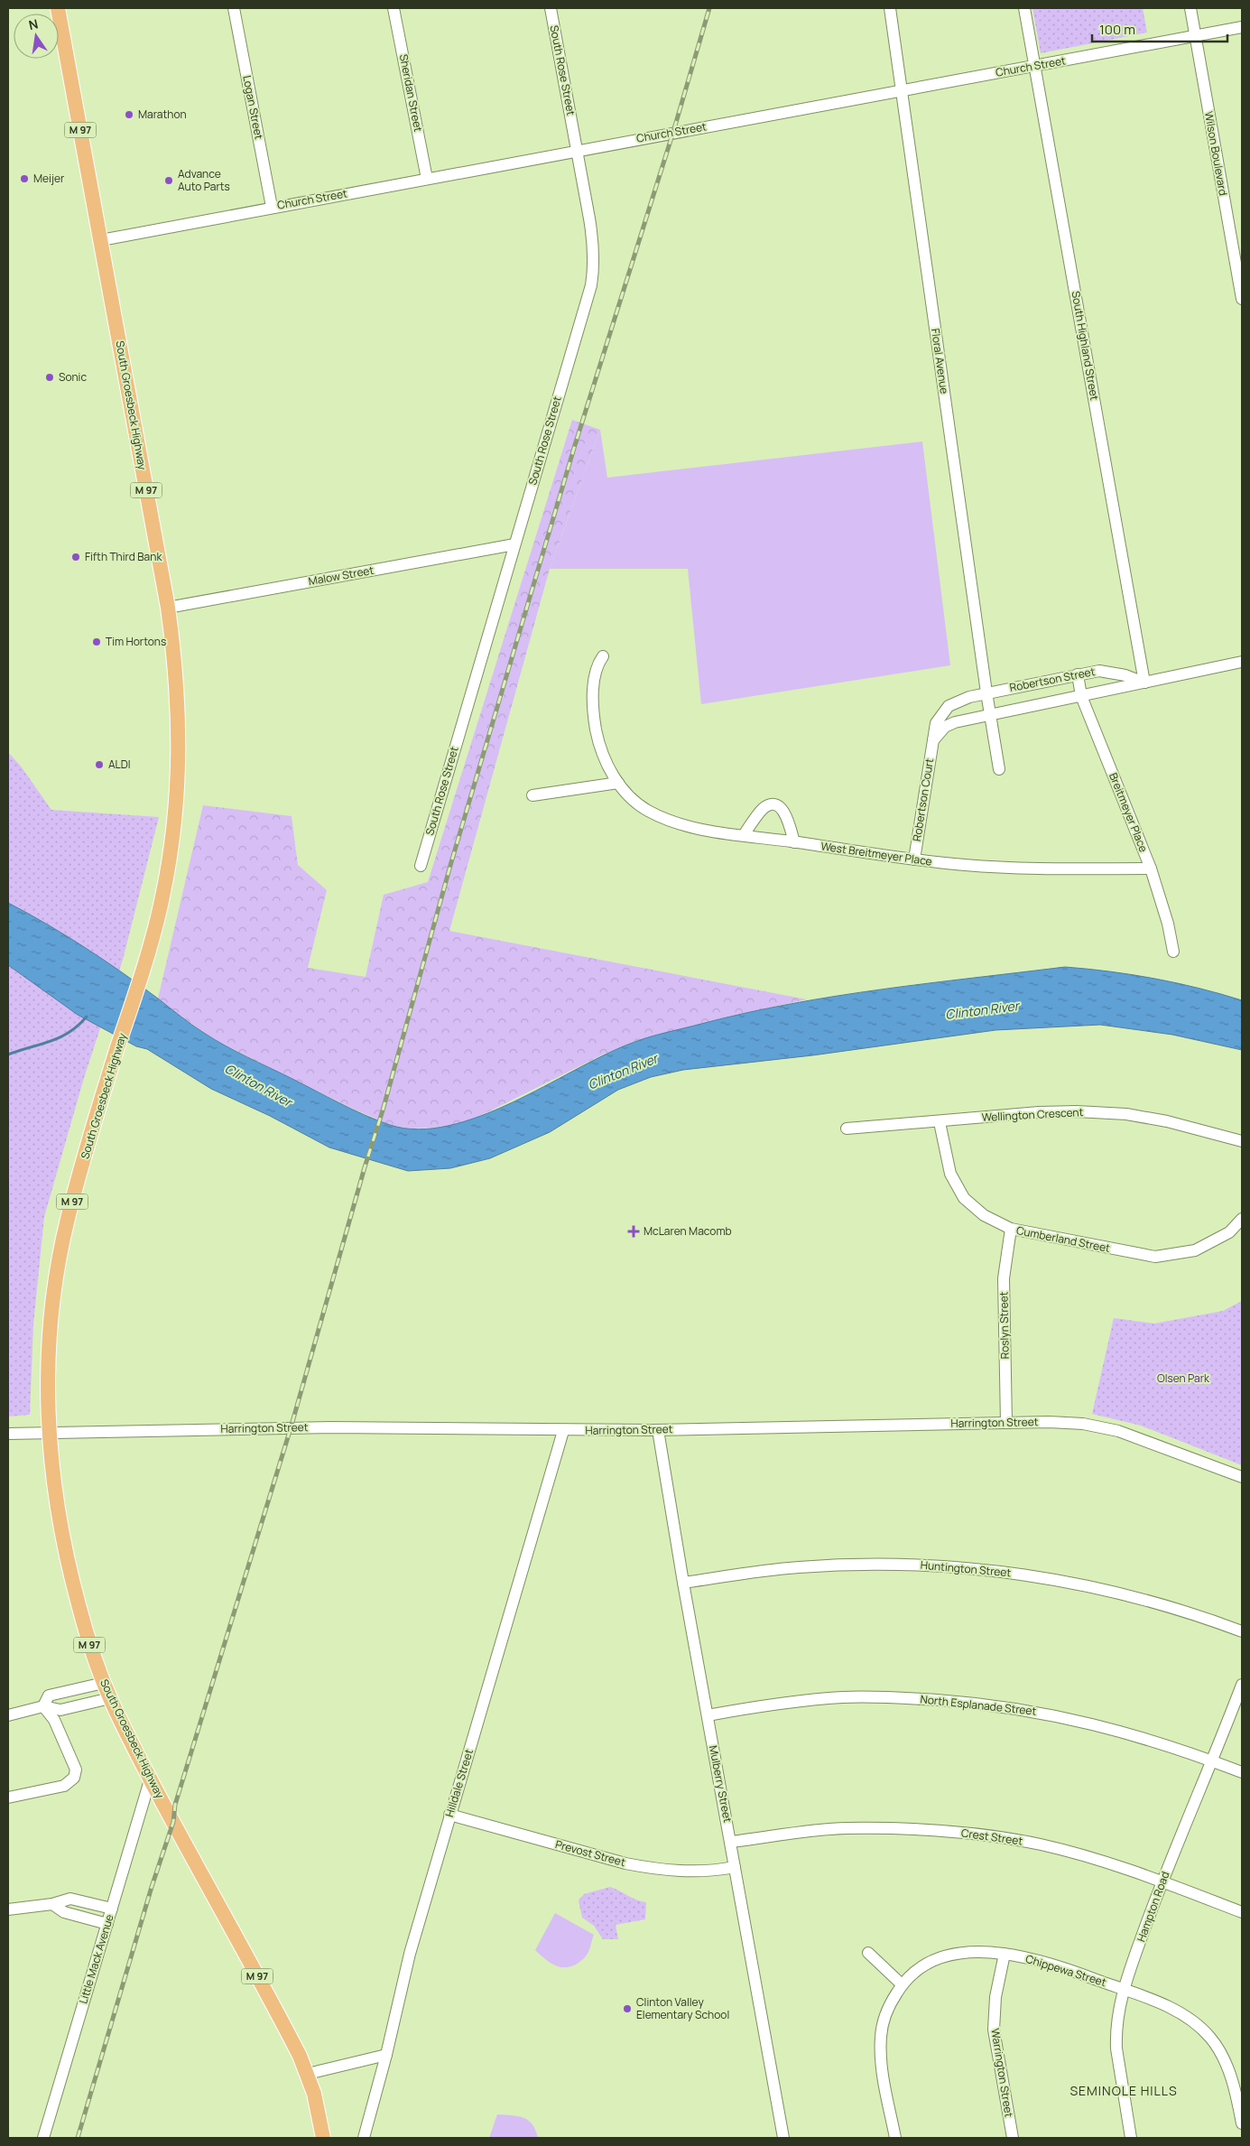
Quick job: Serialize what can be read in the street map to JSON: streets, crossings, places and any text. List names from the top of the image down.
{
  "streets": {
    "main road": ["M 97", "South Groesbeck Highway"],
    "street": [
      "Church Street",
      "South Rose Street",
      "Sheridan Street",
      "Logan Street",
      "Wilson Boulevard",
      "South Highland Street",
      "Floral Avenue",
      "Malow Street",
      "Robertson Street",
      "Robertson Court",
      "Breitmeyer Place",
      "West Breitmeyer Place",
      "Wellington Crescent",
      "Cumberland Street",
      "Roslyn Street",
      "Harrington Street",
      "Huntington Street",
      "North Esplanade Street",
      "Hilldale Street",
      "Mulberry Street",
      "Crest Street",
      "Prevost Street",
      "Hampton Road",
      "Little Mack Avenue",
      "Chippewa Street",
      "Warrington Street"
    ]
  },
  "crossings": [
    ["Church Street", "South Rose Street"],
    ["Church Street", "Sheridan Street"],
    ["Church Street", "Logan Street"],
    ["Church Street", "Wilson Boulevard"],
    ["Church Street", "South Highland Street"],
    ["Church Street", "Floral Avenue"],
    ["Church Street", "South Groesbeck Highway"],
    ["South Rose Street", "Malow Street"],
    ["South Highland Street", "Robertson Street"],
    ["Floral Avenue", "Robertson Street"],
    ["Floral Avenue", "Robertson Court"],
    ["South Groesbeck Highway", "Malow Street"],
    ["South Groesbeck Highway", "Harrington Street"],
    ["South Groesbeck Highway", "Little Mack Avenue"],
    ["Robertson Street", "Robertson Court"],
    ["Robertson Street", "Breitmeyer Place"],
    ["Robertson Court", "West Breitmeyer Place"],
    ["Breitmeyer Place", "West Breitmeyer Place"],
    ["Wellington Crescent", "Cumberland Street"],
    ["Cumberland Street", "Roslyn Street"],
    ["Roslyn Street", "Harrington Street"],
    ["Harrington Street", "Hilldale Street"],
    ["Harrington Street", "Mulberry Street"],
    ["Huntington Street", "Mulberry Street"],
    ["North Esplanade Street", "Mulberry Street"],
    ["North Esplanade Street", "Hampton Road"],
    ["Hilldale Street", "Prevost Street"],
    ["Mulberry Street", "Crest Street"],
    ["Mulberry Street", "Prevost Street"],
    ["Crest Street", "Hampton Road"],
    ["Hampton Road", "Chippewa Street"],
    ["Chippewa Street", "Warrington Street"]
  ],
  "districts": ["SEMINOLE HILLS"],
  "water": ["Clinton River"],
  "parks": ["Olsen Park"],
  "places": {
    "other": [
      "Marathon",
      "Meijer",
      "Advance Auto Parts",
      "Sonic",
      "Fifth Third Bank",
      "Tim Hortons",
      "ALDI",
      "Clinton Valley Elementary School"
    ],
    "health": ["McLaren Macomb"]
  },
  "scale_bar": "100 m",
  "north": "top"
}
